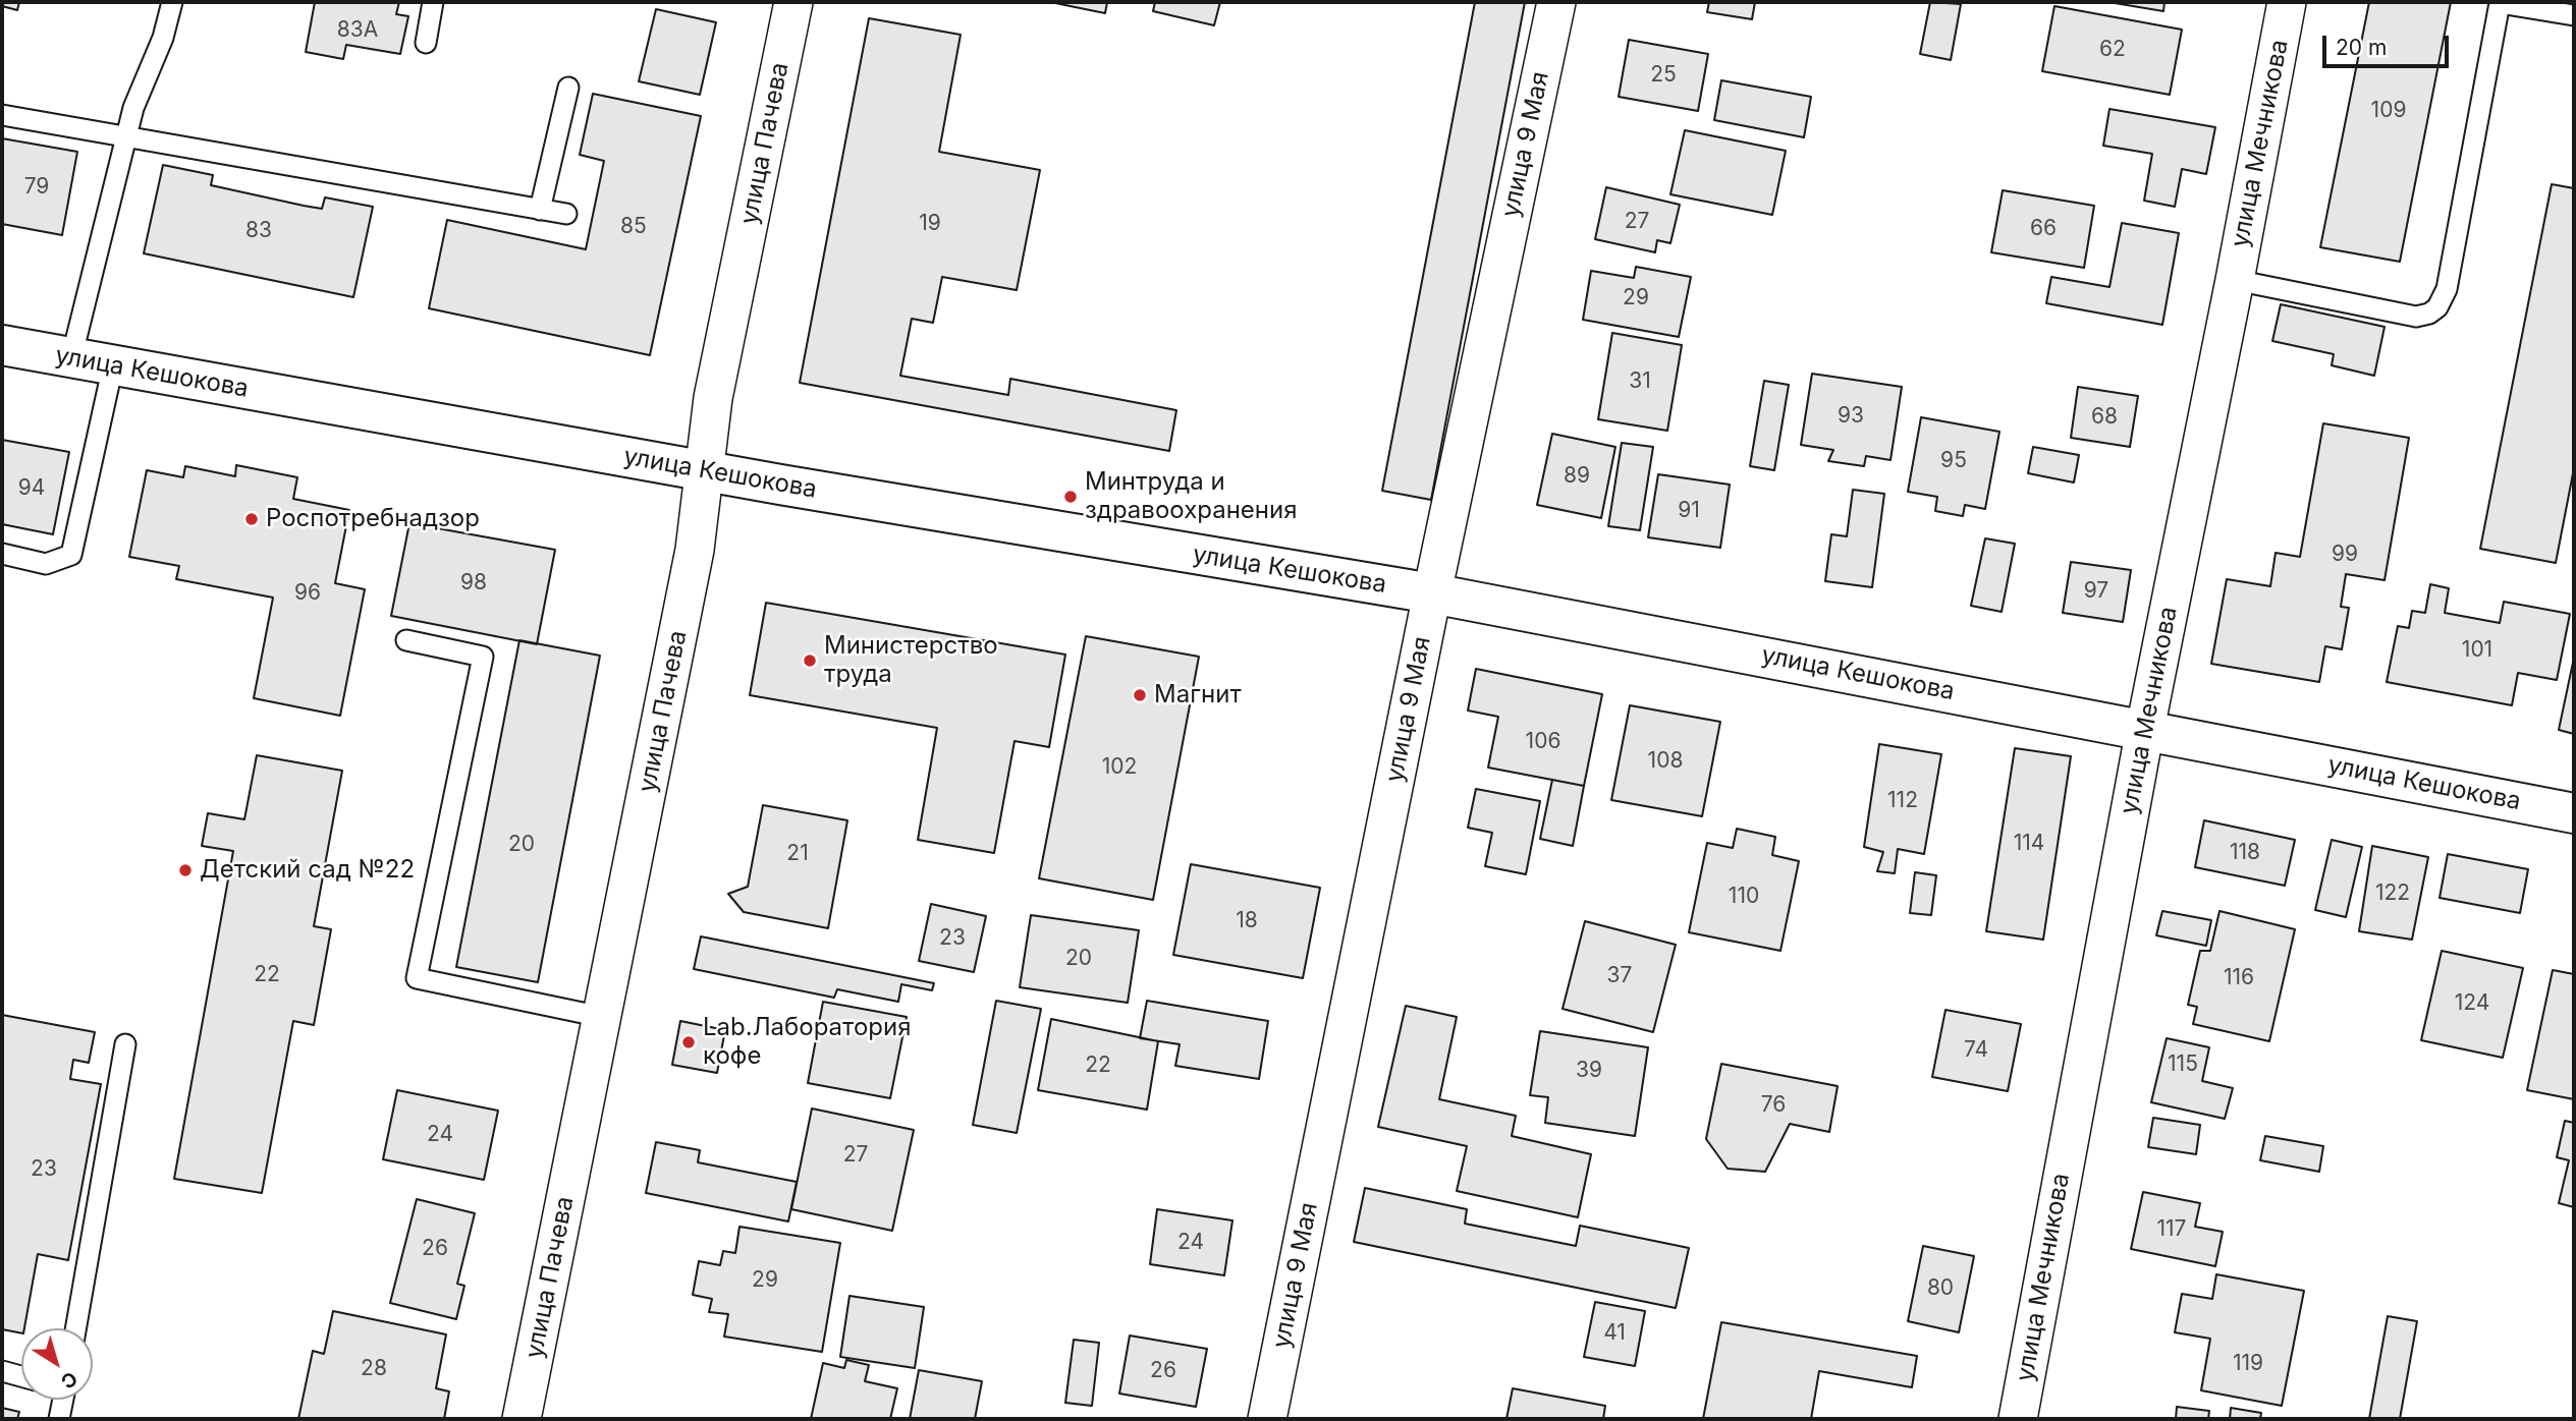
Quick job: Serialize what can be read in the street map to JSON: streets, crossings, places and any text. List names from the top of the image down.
{
  "streets": {
    "street": [
      "улица Пачева",
      "улица Мечникова",
      "улица 9 Мая",
      "улица Кешокова"
    ]
  },
  "crossings": [
    ["улица Пачева", "улица Кешокова"],
    ["улица Мечникова", "улица Кешокова"],
    ["улица 9 Мая", "улица Кешокова"]
  ],
  "places": [
    "Минтруда и здравоохранения",
    "Роспотребнадзор",
    "Министерство труда",
    "Магнит",
    "Детский сад №22",
    "Lab.Лаборатория кофе"
  ],
  "house_numbers": [
    "83А",
    "62",
    "25",
    "109",
    "79",
    "27",
    "19",
    "85",
    "66",
    "83",
    "29",
    "31",
    "93",
    "68",
    "95",
    "89",
    "94",
    "91",
    "99",
    "98",
    "97",
    "96",
    "101",
    "106",
    "108",
    "102",
    "112",
    "114",
    "20",
    "118",
    "21",
    "122",
    "110",
    "18",
    "23",
    "20",
    "22",
    "37",
    "116",
    "124",
    "74",
    "115",
    "22",
    "39",
    "76",
    "24",
    "27",
    "23",
    "117",
    "24",
    "26",
    "29",
    "80",
    "41",
    "119",
    "28",
    "26"
  ],
  "scale_bar": "20 m",
  "north": "bottom right"
}
